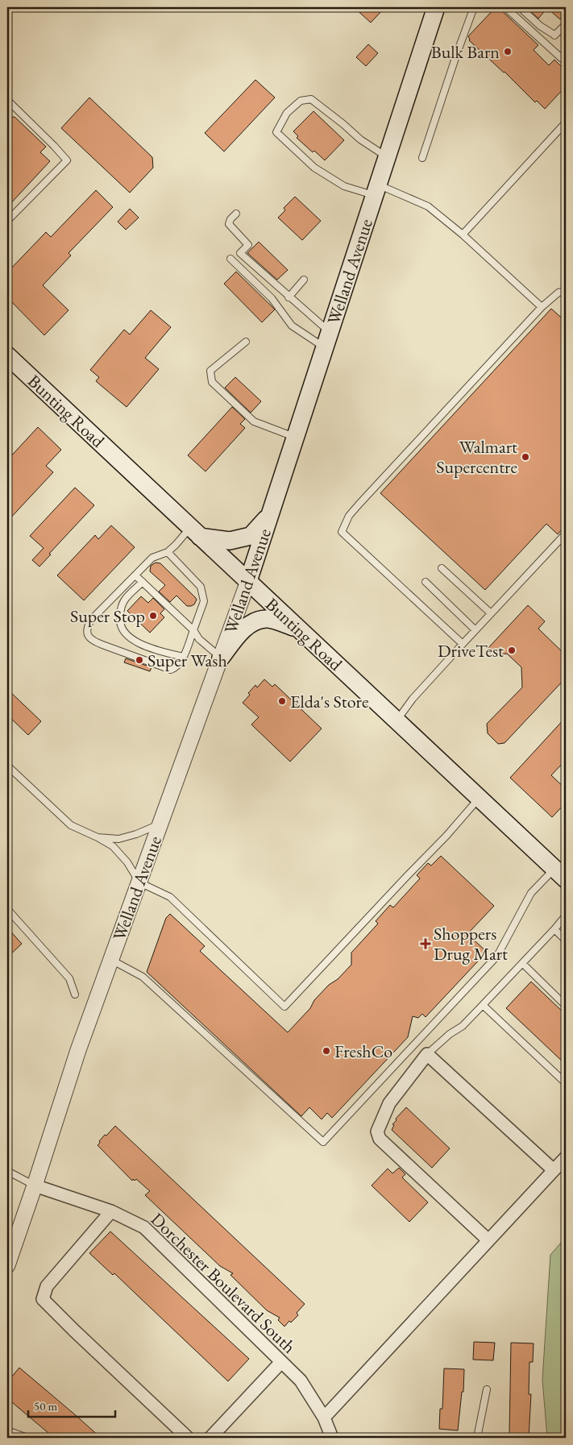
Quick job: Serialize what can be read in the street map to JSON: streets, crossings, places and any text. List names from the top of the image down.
{
  "streets": {
    "main road": ["Welland Avenue", "Bunting Road"],
    "street": ["Dorchester Boulevard South"]
  },
  "crossings": [
    ["Welland Avenue", "Bunting Road"],
    ["Welland Avenue", "Dorchester Boulevard South"]
  ],
  "places": {
    "other": [
      "Bulk Barn",
      "Walmart Supercentre",
      "Super Stop",
      "DriveTest",
      "Super Wash",
      "Elda's Store",
      "FreshCo"
    ],
    "health": ["Shoppers Drug Mart"]
  },
  "scale_bar": "50 m"
}
